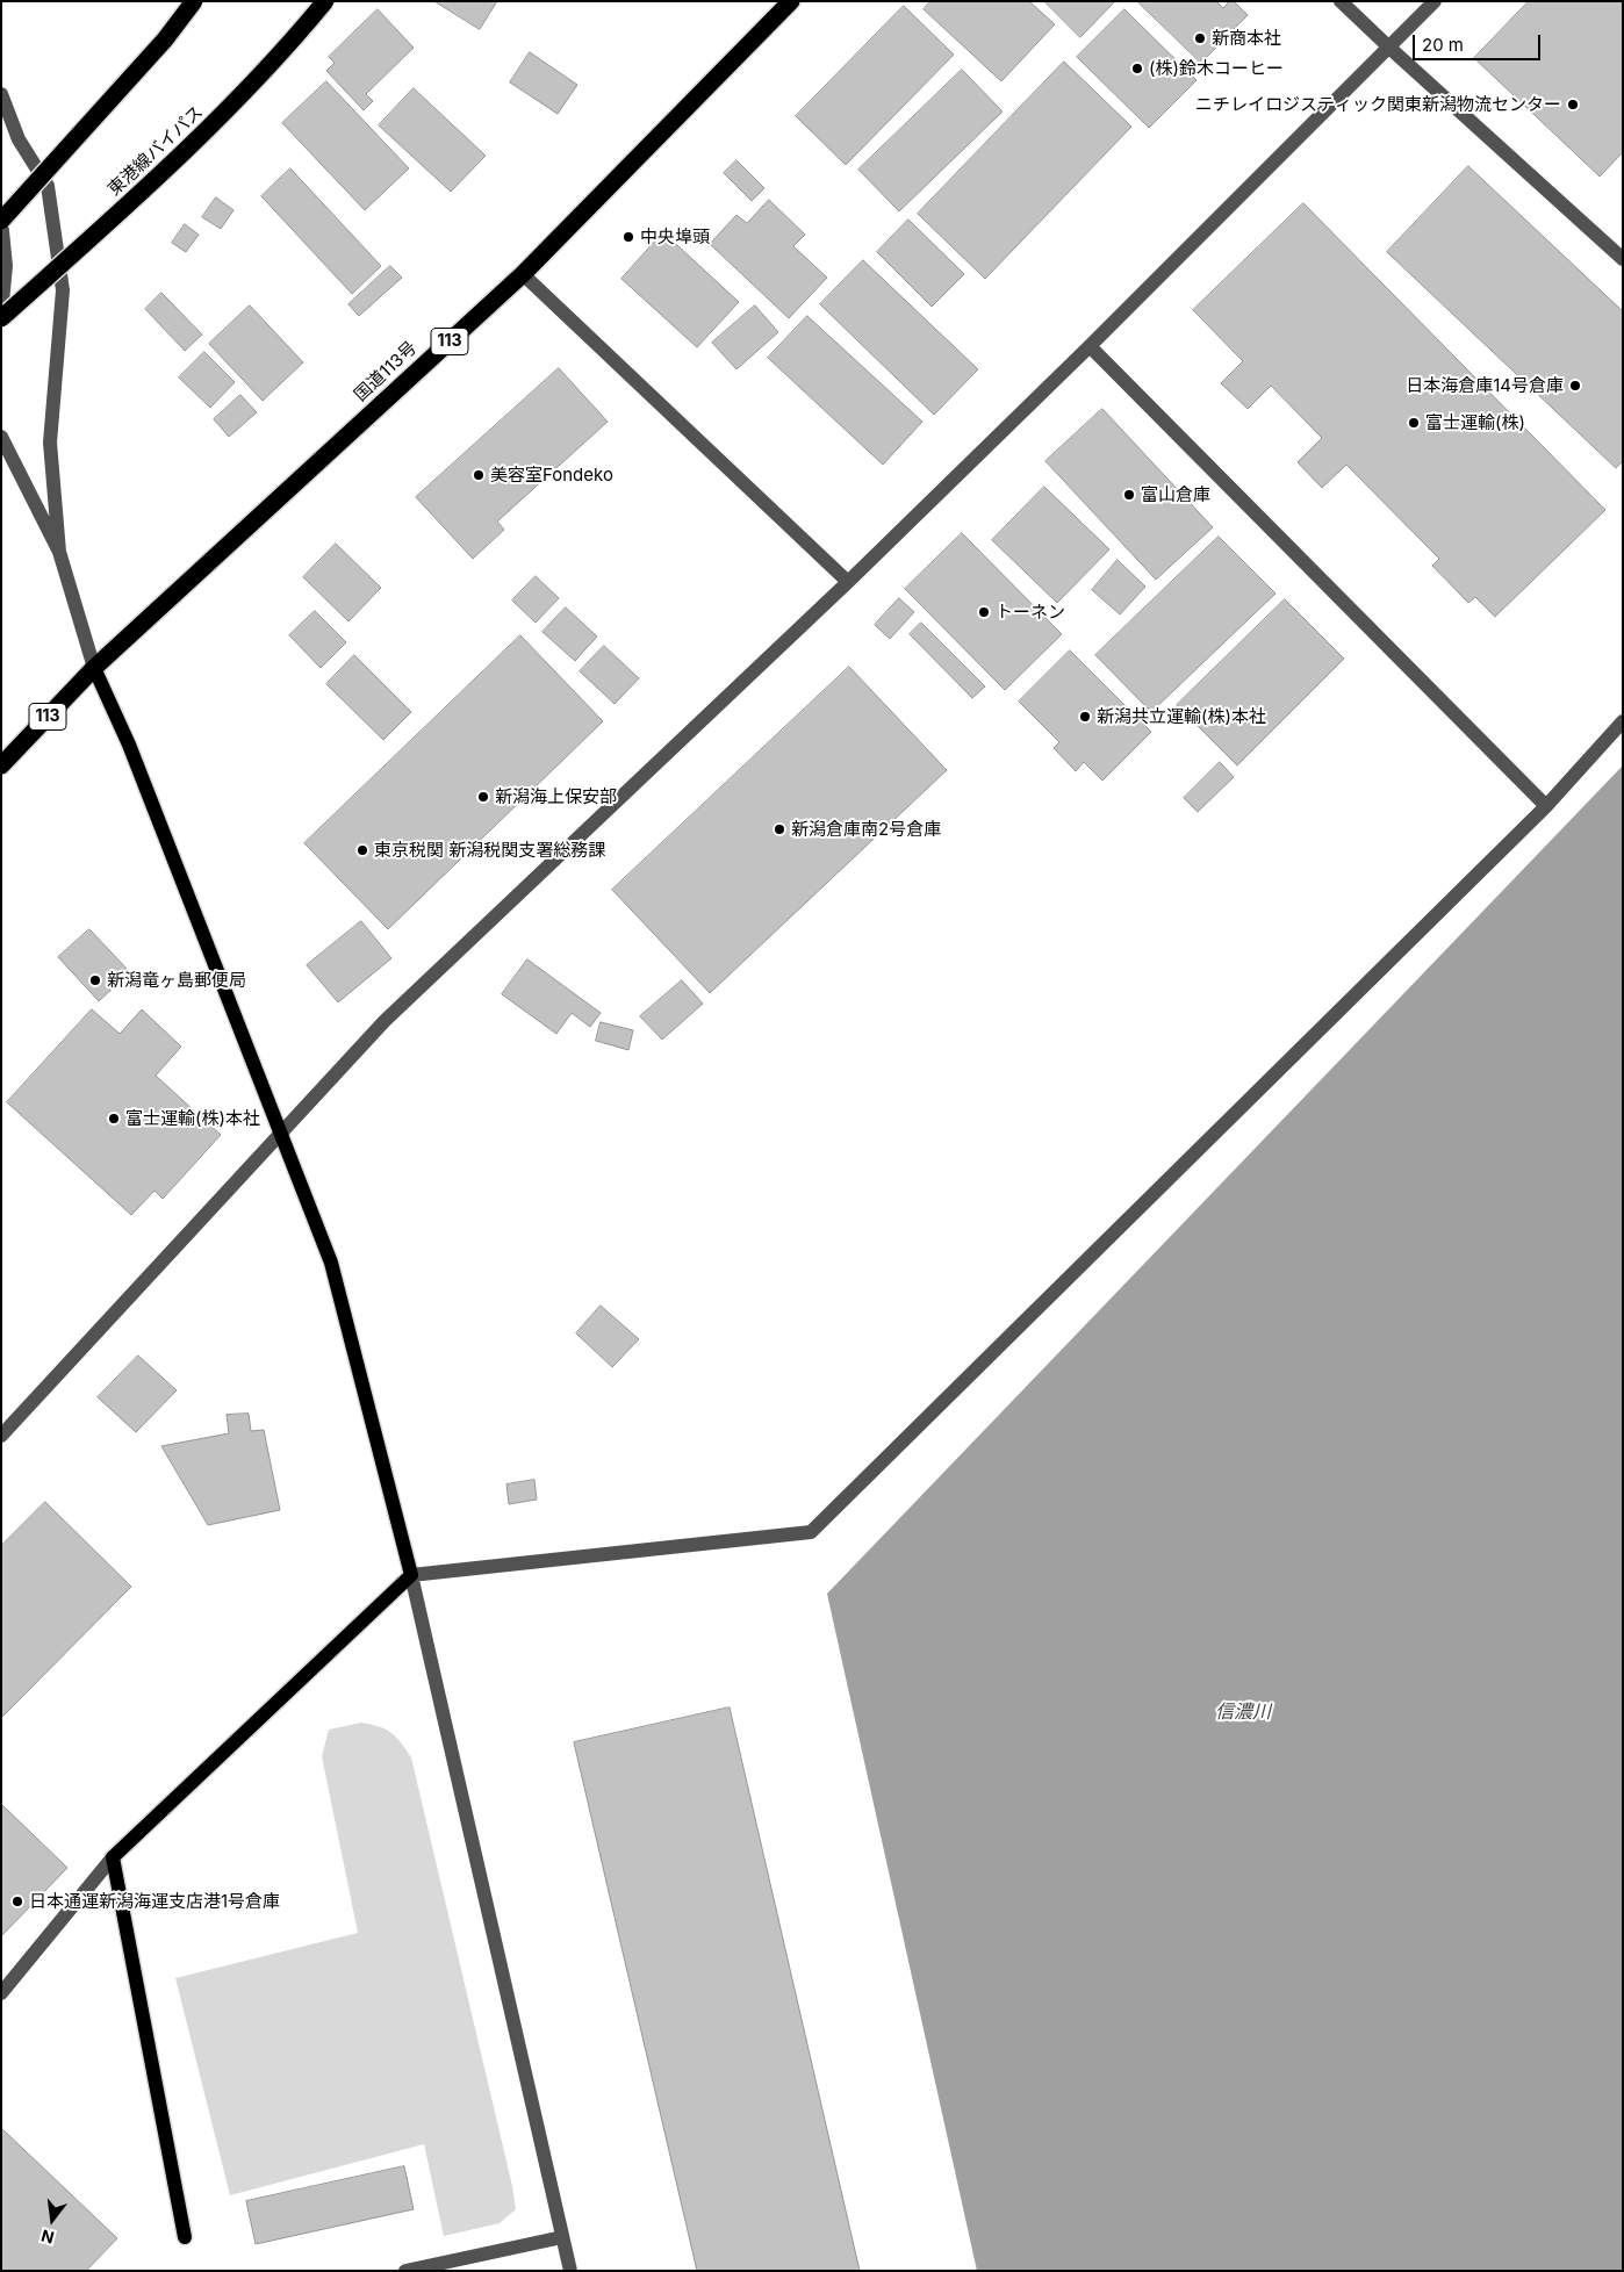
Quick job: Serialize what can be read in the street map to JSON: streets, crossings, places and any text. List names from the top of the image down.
{
  "streets": {
    "highway": ["東港線バイパス", "113", "国道113号"]
  },
  "water": ["信濃川"],
  "places": [
    "新商本社",
    "(株)鈴木コーヒー",
    "ニチレイロジスティック関東新潟物流センター",
    "中央埠頭",
    "日本海倉庫14号倉庫",
    "富士運輸(株)",
    "美容室Fondeko",
    "富山倉庫",
    "トーネン",
    "新潟共立運輸(株)本社",
    "新潟海上保安部",
    "新潟倉庫南2号倉庫",
    "東京税関 新潟税関支署総務課",
    "新潟竜ヶ島郵便局",
    "富士運輸(株)本社",
    "日本通運新潟海運支店港1号倉庫"
  ],
  "scale_bar": "20 m",
  "north": "bottom"
}
